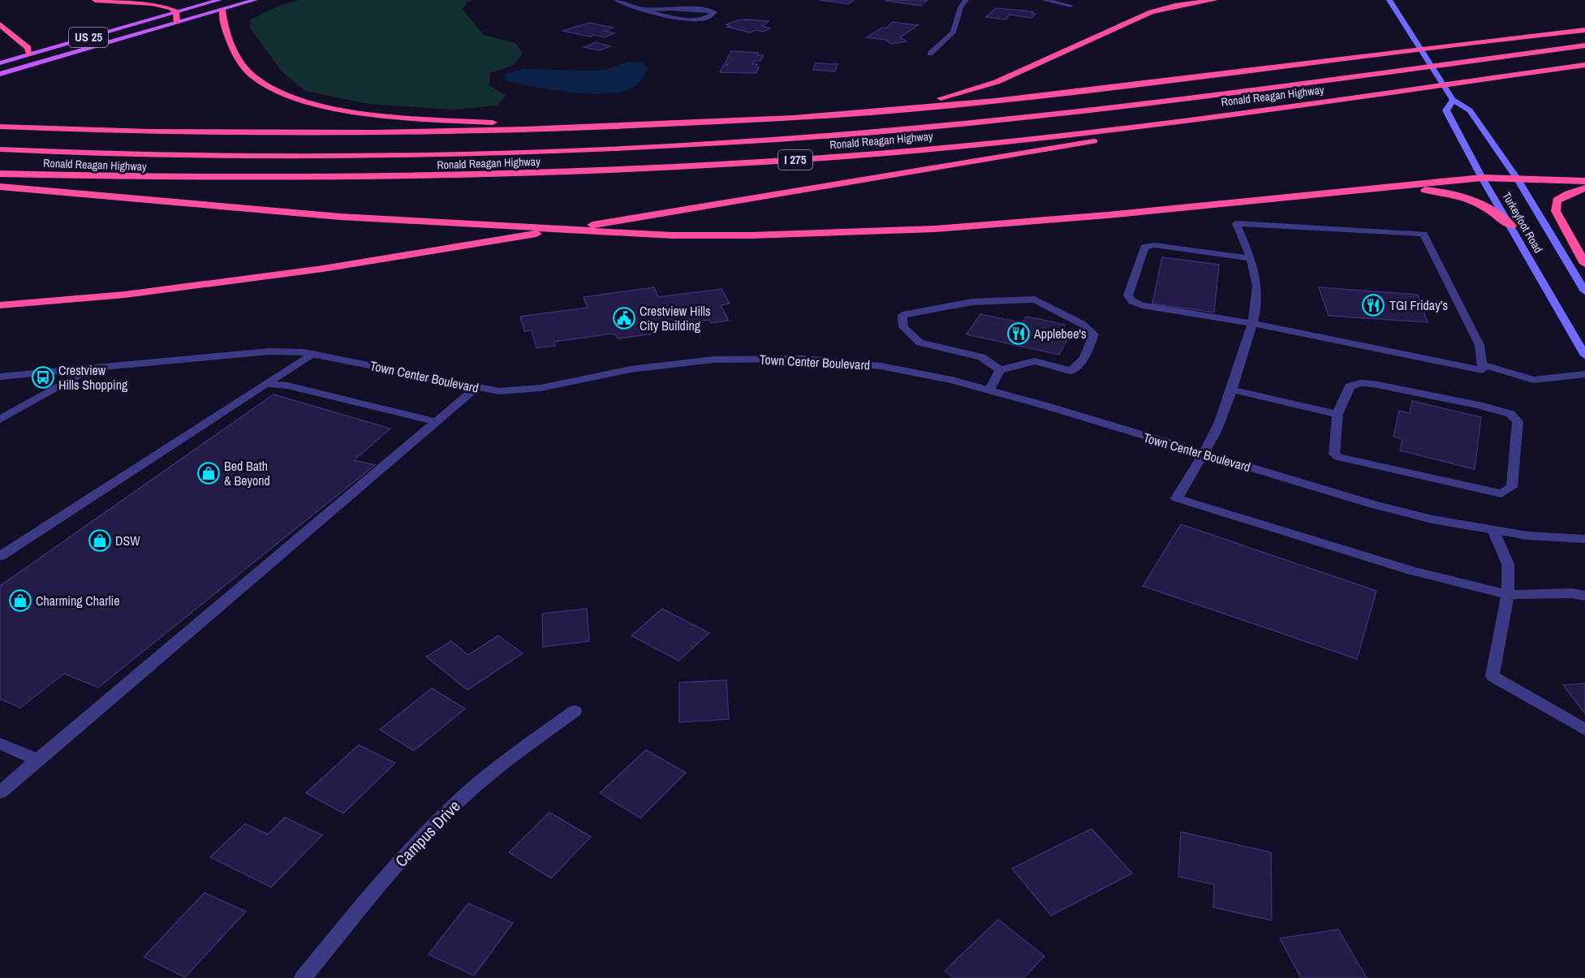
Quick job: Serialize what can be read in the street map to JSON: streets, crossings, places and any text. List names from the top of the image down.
{
  "streets": {
    "highway": ["Ronald Reagan Highway", "I 275"],
    "main road": ["US 25", "Turkeyfoot Road"],
    "street": ["Town Center Boulevard", "Campus Drive"]
  },
  "places": {
    "restaurant": ["TGI Friday’s", "Applebee's"],
    "public building": ["Crestview Hills City Building"],
    "bus stop": ["Crestview Hills Shopping"],
    "shop": ["Bed Bath & Beyond", "DSW", "Charming Charlie"]
  }
}
